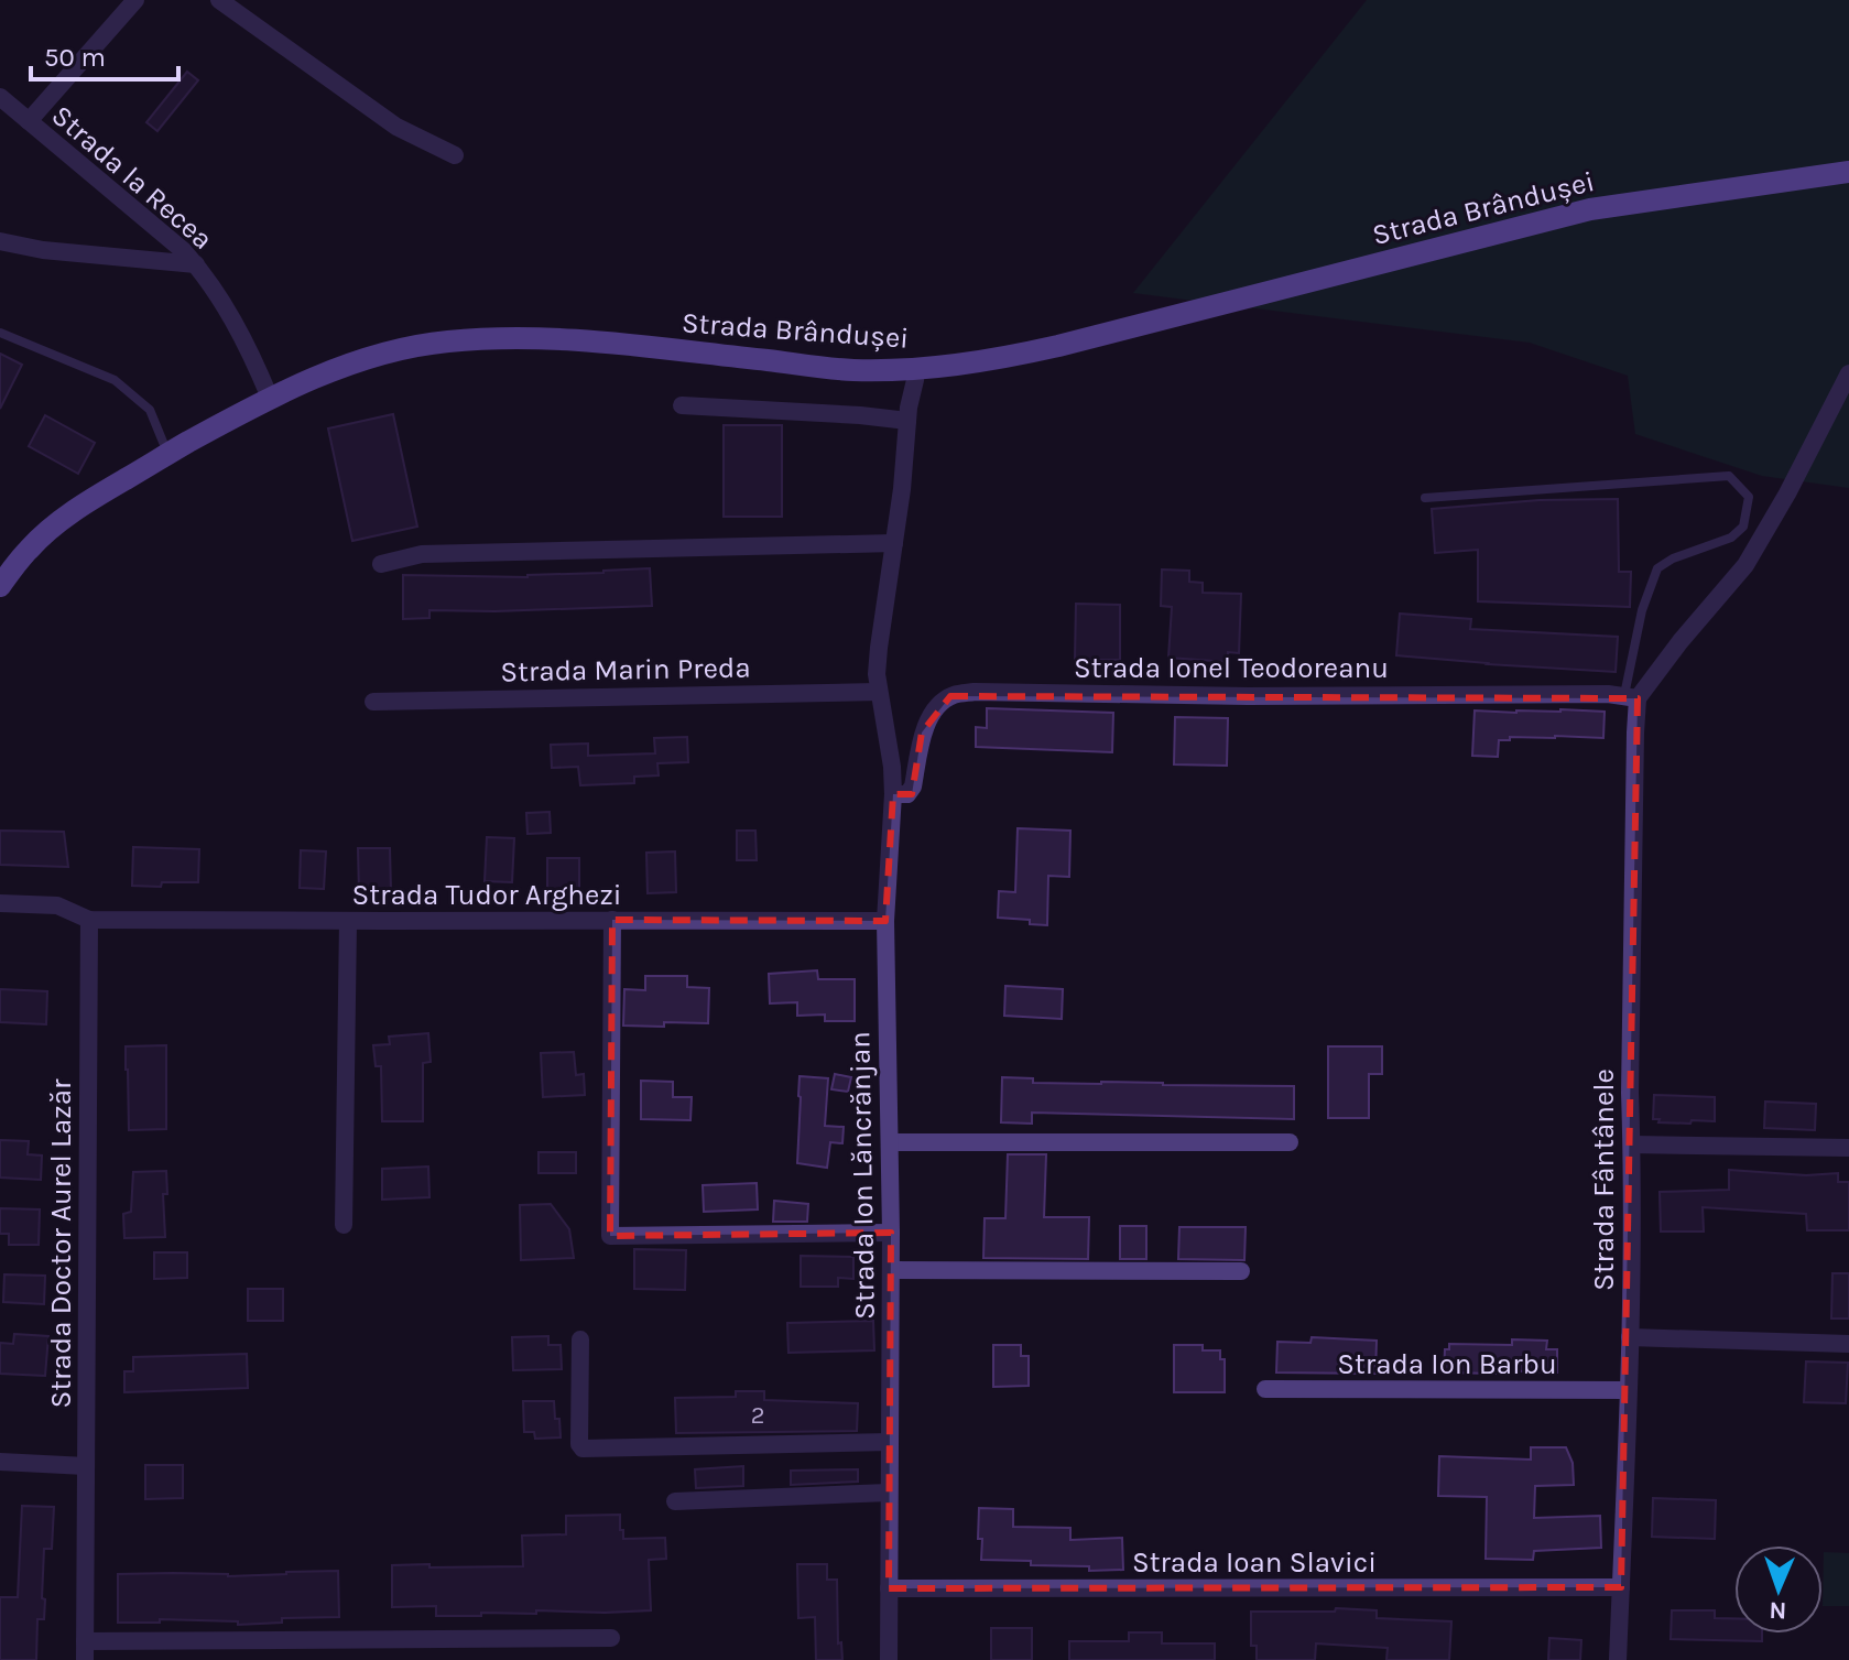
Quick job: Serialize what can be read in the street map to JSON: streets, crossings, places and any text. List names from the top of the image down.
{
  "streets": {
    "main road": ["Strada Brândușei"],
    "street": [
      "Strada la Recea",
      "Strada Ionel Teodoreanu",
      "Strada Marin Preda",
      "Strada Tudor Arghezi",
      "Strada Ion Lăncrănjan",
      "Strada Fântânele",
      "Strada Doctor Aurel Lazăr",
      "Strada Ion Barbu",
      "Strada Ioan Slavici"
    ]
  },
  "crossings": [
    ["Strada la Recea", "Strada Brândușei"],
    ["Strada Brândușei", "Strada Ion Lăncrănjan"],
    ["Strada Ionel Teodoreanu", "Strada Ion Lăncrănjan"],
    ["Strada Ionel Teodoreanu", "Strada Fântânele"],
    ["Strada Marin Preda", "Strada Ion Lăncrănjan"],
    ["Strada Tudor Arghezi", "Strada Ion Lăncrănjan"],
    ["Strada Tudor Arghezi", "Strada Doctor Aurel Lazăr"],
    ["Strada Ion Lăncrănjan", "Strada Ioan Slavici"],
    ["Strada Fântânele", "Strada Ion Barbu"],
    ["Strada Fântânele", "Strada Ioan Slavici"]
  ],
  "house_numbers": ["2"],
  "scale_bar": "50 m",
  "north": "bottom"
}
